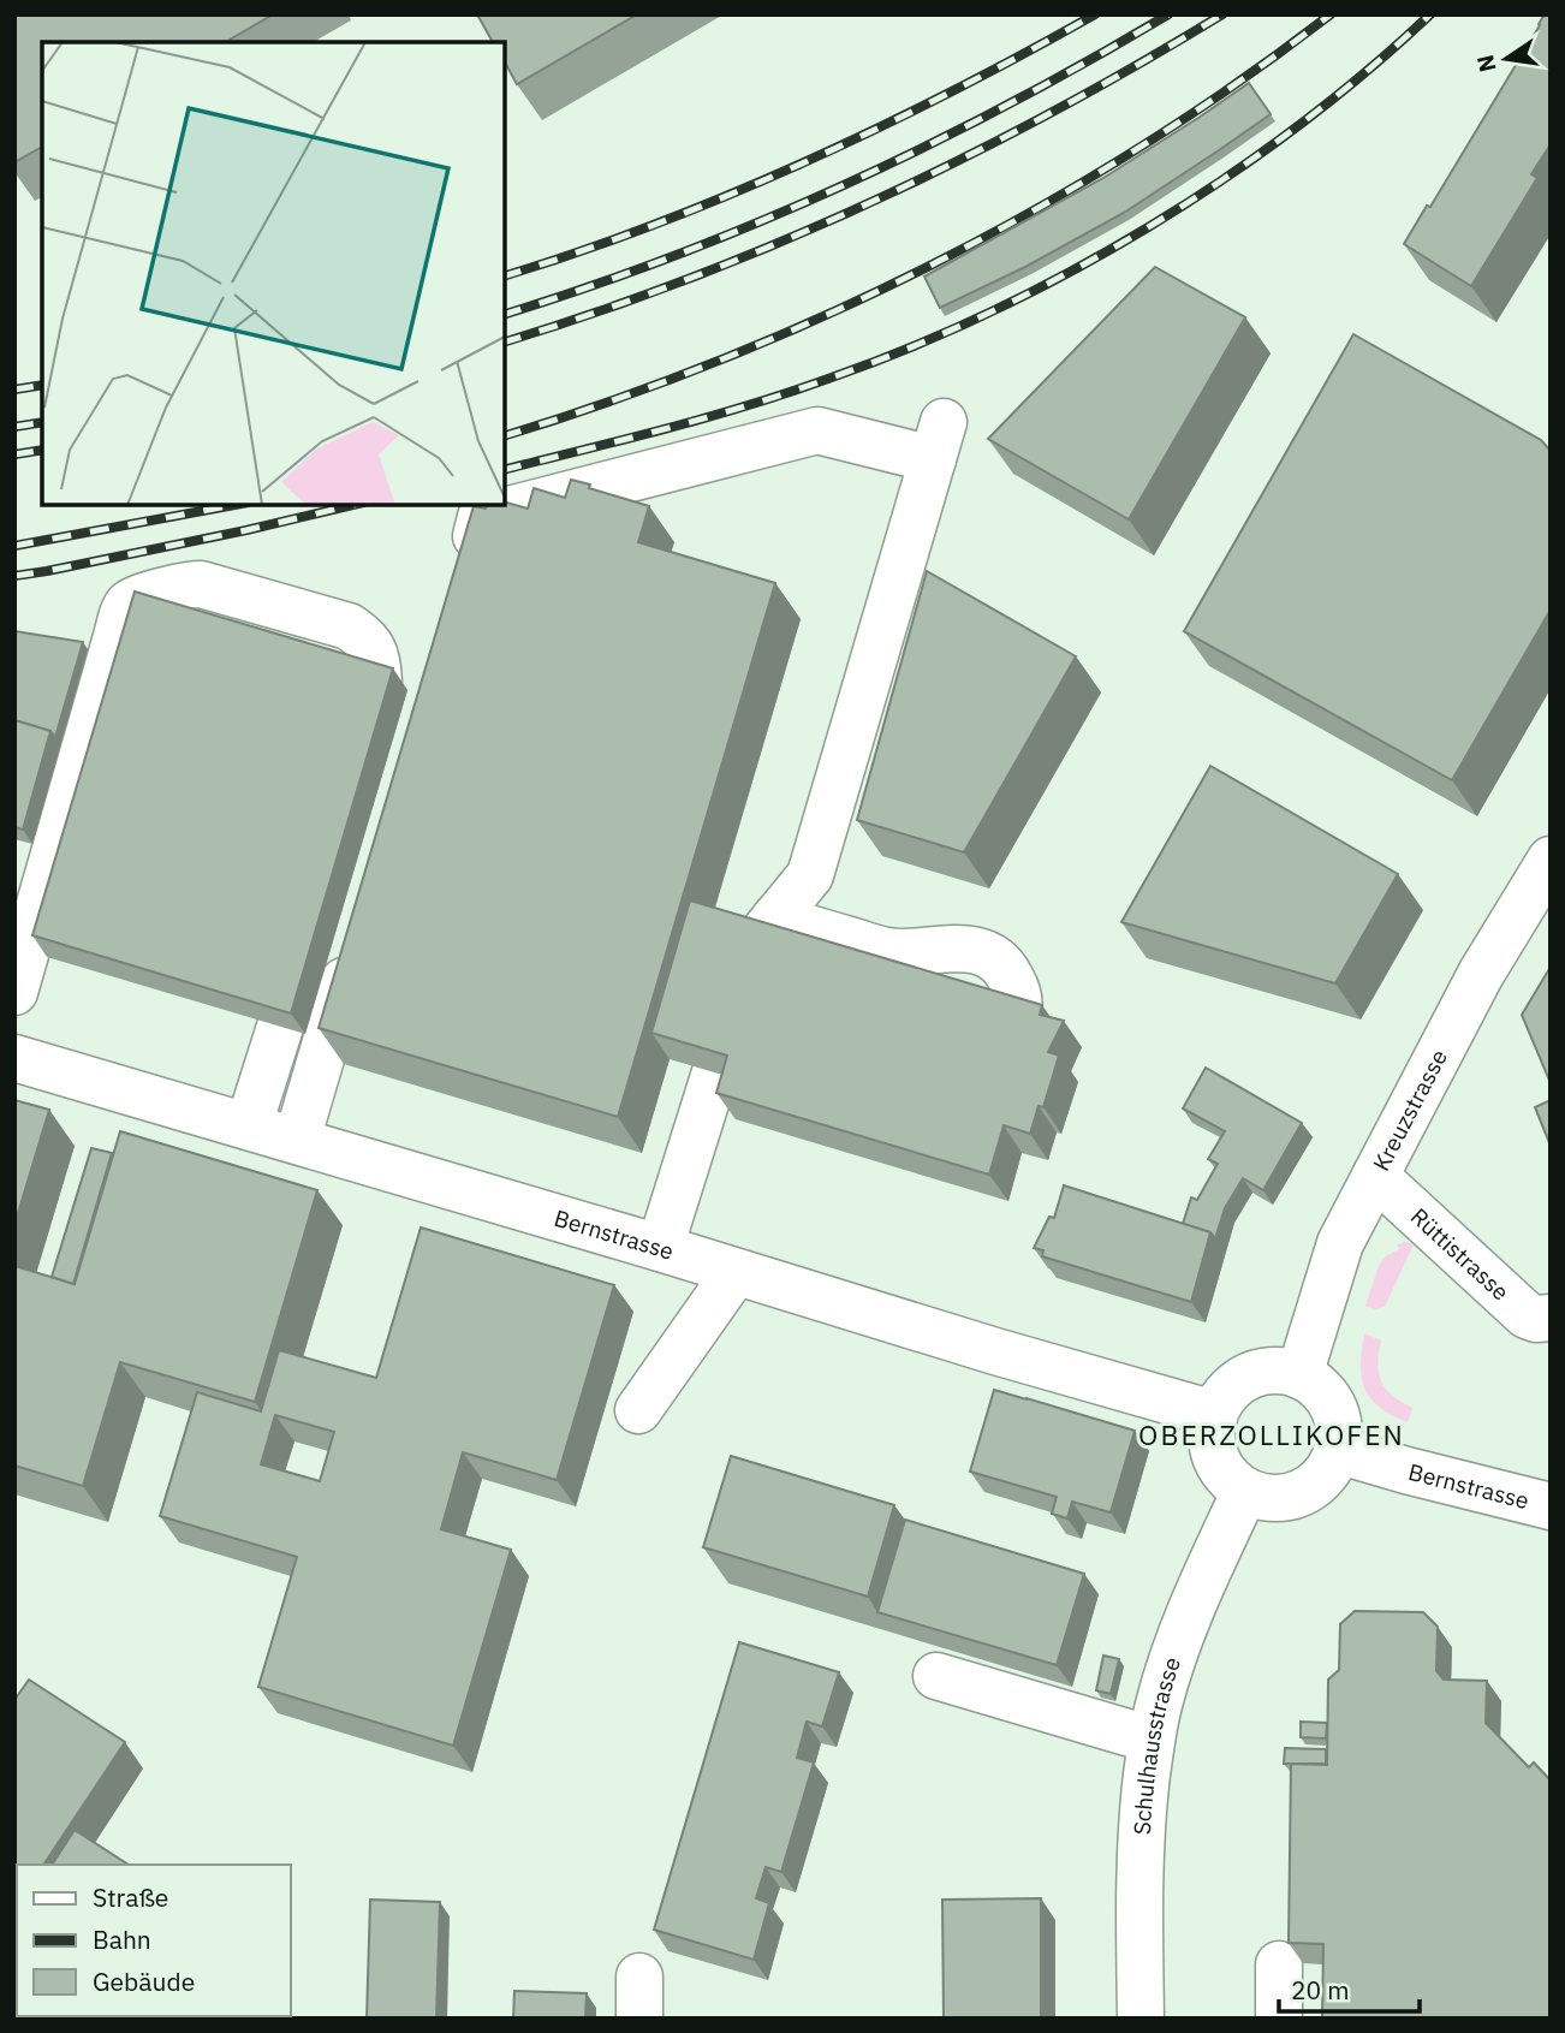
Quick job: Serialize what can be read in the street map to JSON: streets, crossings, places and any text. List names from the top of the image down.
{
  "streets": {
    "main road": [
      "Kreuzstrasse",
      "Bernstrasse",
      "Rüttistrasse",
      "Schulhausstrasse"
    ]
  },
  "crossings": [
    ["Kreuzstrasse", "Bernstrasse"],
    ["Kreuzstrasse", "Rüttistrasse"],
    ["Kreuzstrasse", "Schulhausstrasse"],
    ["Bernstrasse", "Schulhausstrasse"]
  ],
  "districts": ["OBERZOLLIKOFEN"],
  "legend": ["Straße", "Bahn", "Gebäude"],
  "scale_bar": "20 m",
  "north": "left"
}
